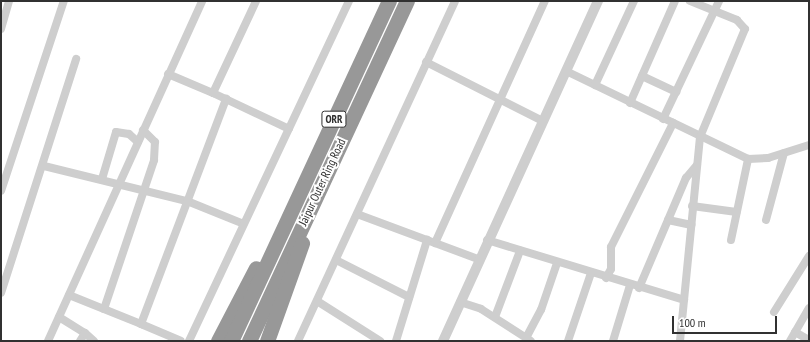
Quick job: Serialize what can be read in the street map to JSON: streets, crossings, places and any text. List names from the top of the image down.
{
  "streets": {
    "highway": ["ORR", "Jaipur Outer Ring Road"]
  },
  "scale_bar": "100 m"
}
